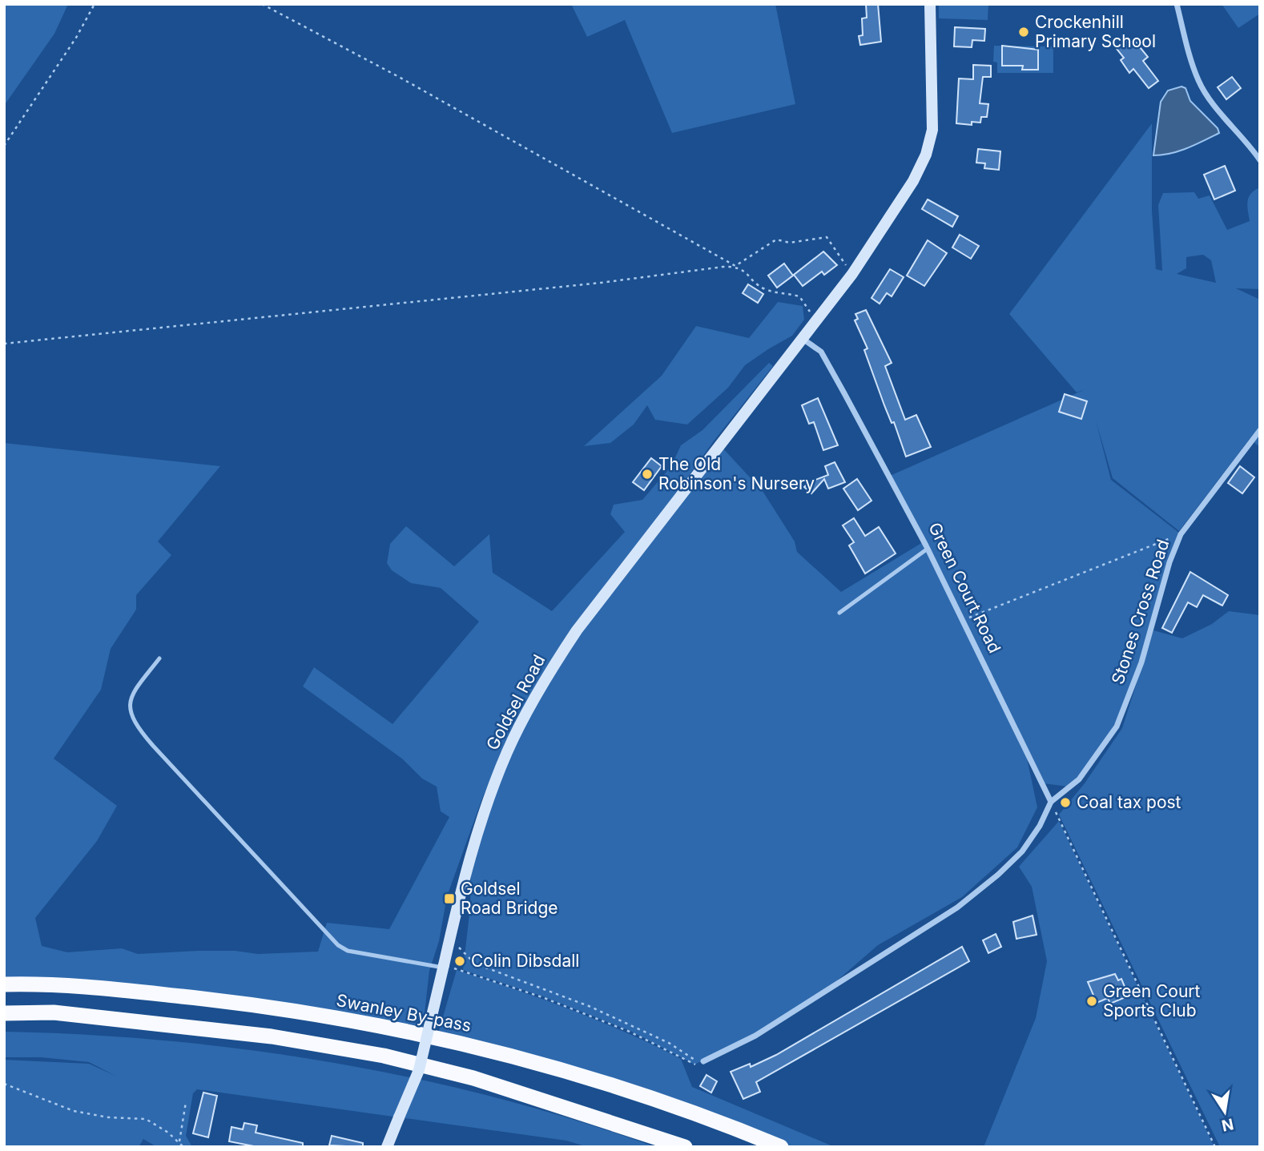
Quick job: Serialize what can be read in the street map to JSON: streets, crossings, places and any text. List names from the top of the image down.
{
  "streets": {
    "highway": ["Swanley By-pass"],
    "main road": ["Goldsel Road"],
    "street": ["Green Court Road", "Stones Cross Road"]
  },
  "crossings": [
    ["Green Court Road", "Stones Cross Road"],
    ["Green Court Road", "Goldsel Road"]
  ],
  "places": {
    "other": [
      "Crockenhill Primary School",
      "The Old Robinson's Nursery",
      "Coal tax post",
      "Colin Dibsdall",
      "Green Court Sports Club"
    ],
    "transit": ["Goldsel Road Bridge"]
  },
  "north": "bottom"
}
